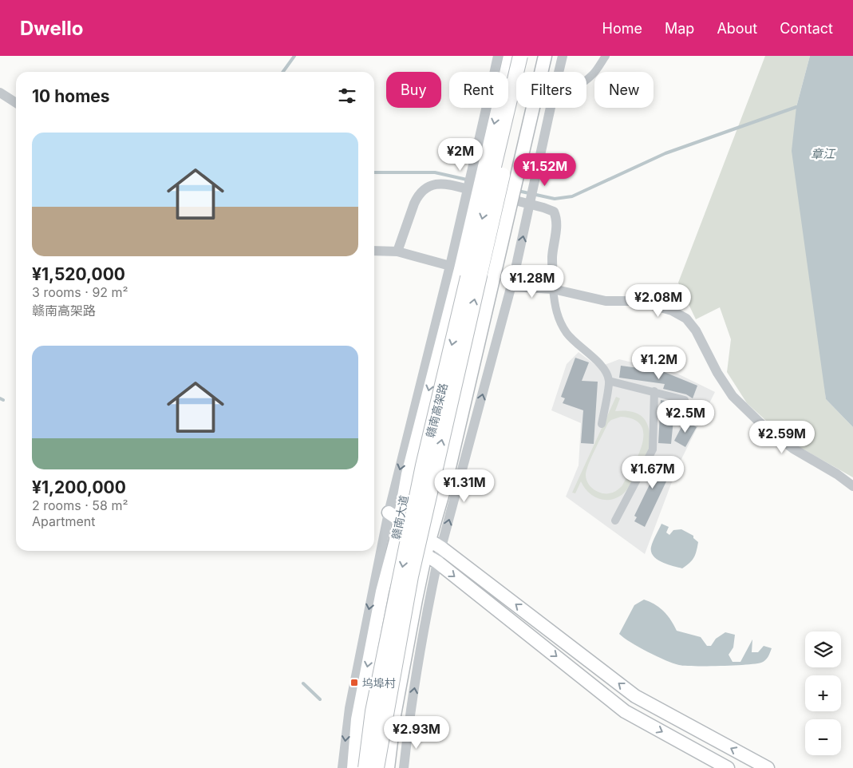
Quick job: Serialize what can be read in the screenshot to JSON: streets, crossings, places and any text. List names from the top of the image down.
{
  "streets": {
    "highway": ["赣南高架路"],
    "main road": ["赣南大道"]
  },
  "water": ["章江"],
  "places": {
    "transit": ["坞埠村"]
  },
  "page": {
    "header": "Dwello",
    "nav": [
      "Home",
      "Map",
      "About",
      "Contact"
    ],
    "chip": [
      "Buy",
      "Rent",
      "Filters",
      "New"
    ],
    "heading": "10 homes",
    "list": [
      {
        "name": "¥1,520,000",
        "note": "3 rooms · 92 m² · 赣南高架路"
      },
      {
        "name": "¥1,200,000",
        "note": "2 rooms · 58 m² · Apartment"
      }
    ],
    "price": [
      "¥2M",
      "¥1.52M",
      "¥1.28M",
      "¥2.08M",
      "¥1.2M",
      "¥2.5M",
      "¥2.59M",
      "¥1.67M",
      "¥1.31M",
      "¥2.93M"
    ],
    "map_buttons": ["+", "−"]
  }
}
